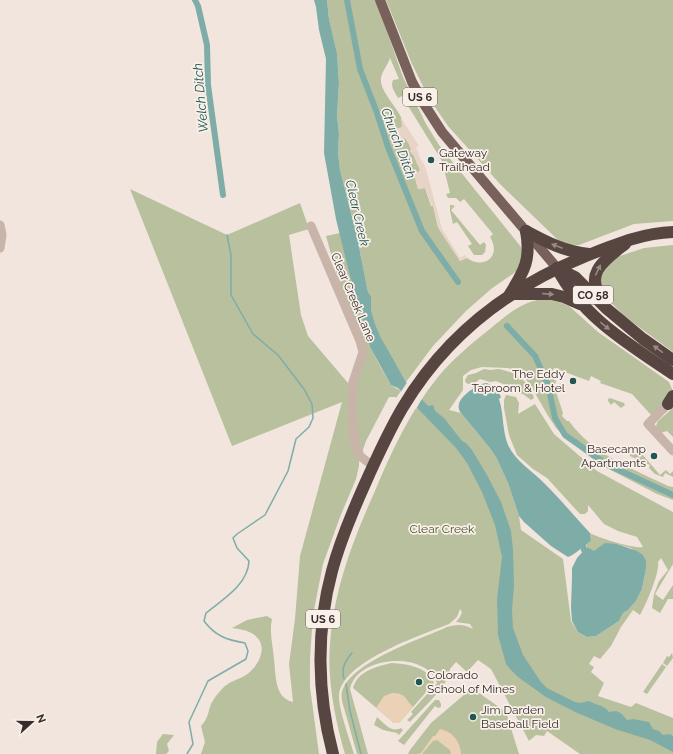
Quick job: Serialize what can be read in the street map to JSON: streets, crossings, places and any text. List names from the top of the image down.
{
  "streets": {
    "highway": ["US 6", "CO 58"],
    "street": ["Clear Creek Lane"]
  },
  "crossings": [
    ["US 6", "CO 58"],
    ["US 6", "Clear Creek Lane"]
  ],
  "water": ["Welch Ditch", "Church Ditch", "Clear Creek"],
  "parks": ["Clear Creek"],
  "places": [
    "Gateway Trailhead",
    "The Eddy Taproom & Hotel",
    "Basecamp Apartments",
    "Colorado School of Mines",
    "Jim Darden Baseball Field"
  ],
  "north": "right"
}
